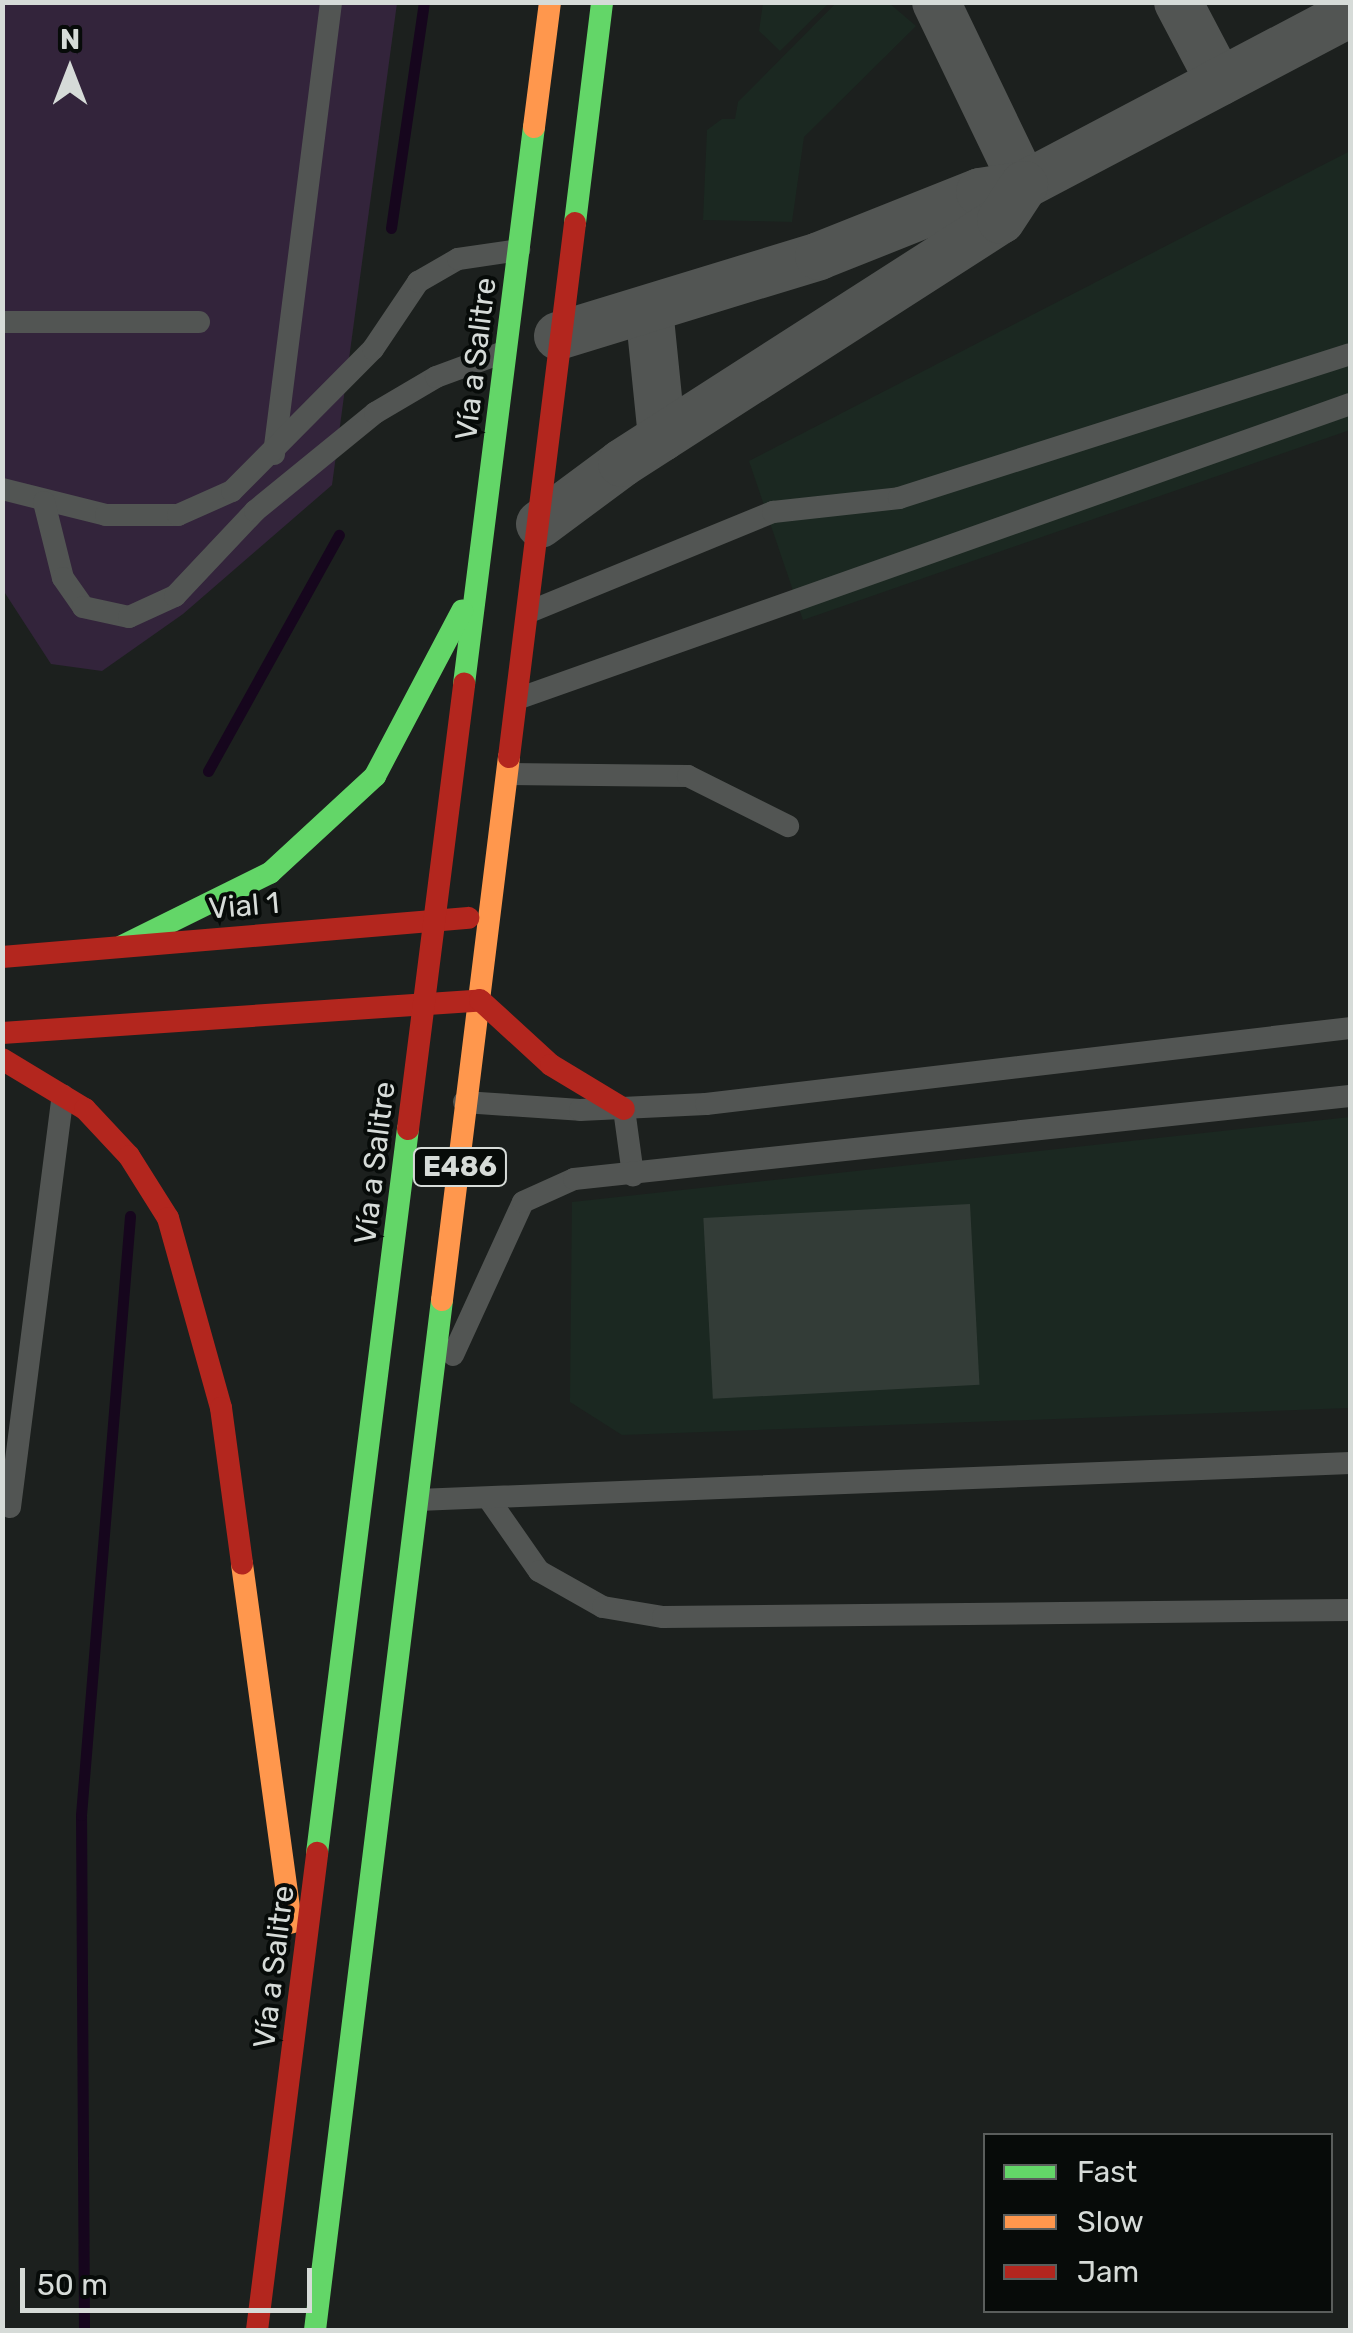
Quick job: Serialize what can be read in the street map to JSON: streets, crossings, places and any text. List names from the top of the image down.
{
  "streets": {
    "main road": ["Vía a Salitre", "Vial 1", "E486"]
  },
  "crossings": [
    ["Vía a Salitre", "Vial 1"],
    ["Vial 1", "E486"]
  ],
  "legend": ["Fast", "Slow", "Jam"],
  "scale_bar": "50 m",
  "north": "top"
}
